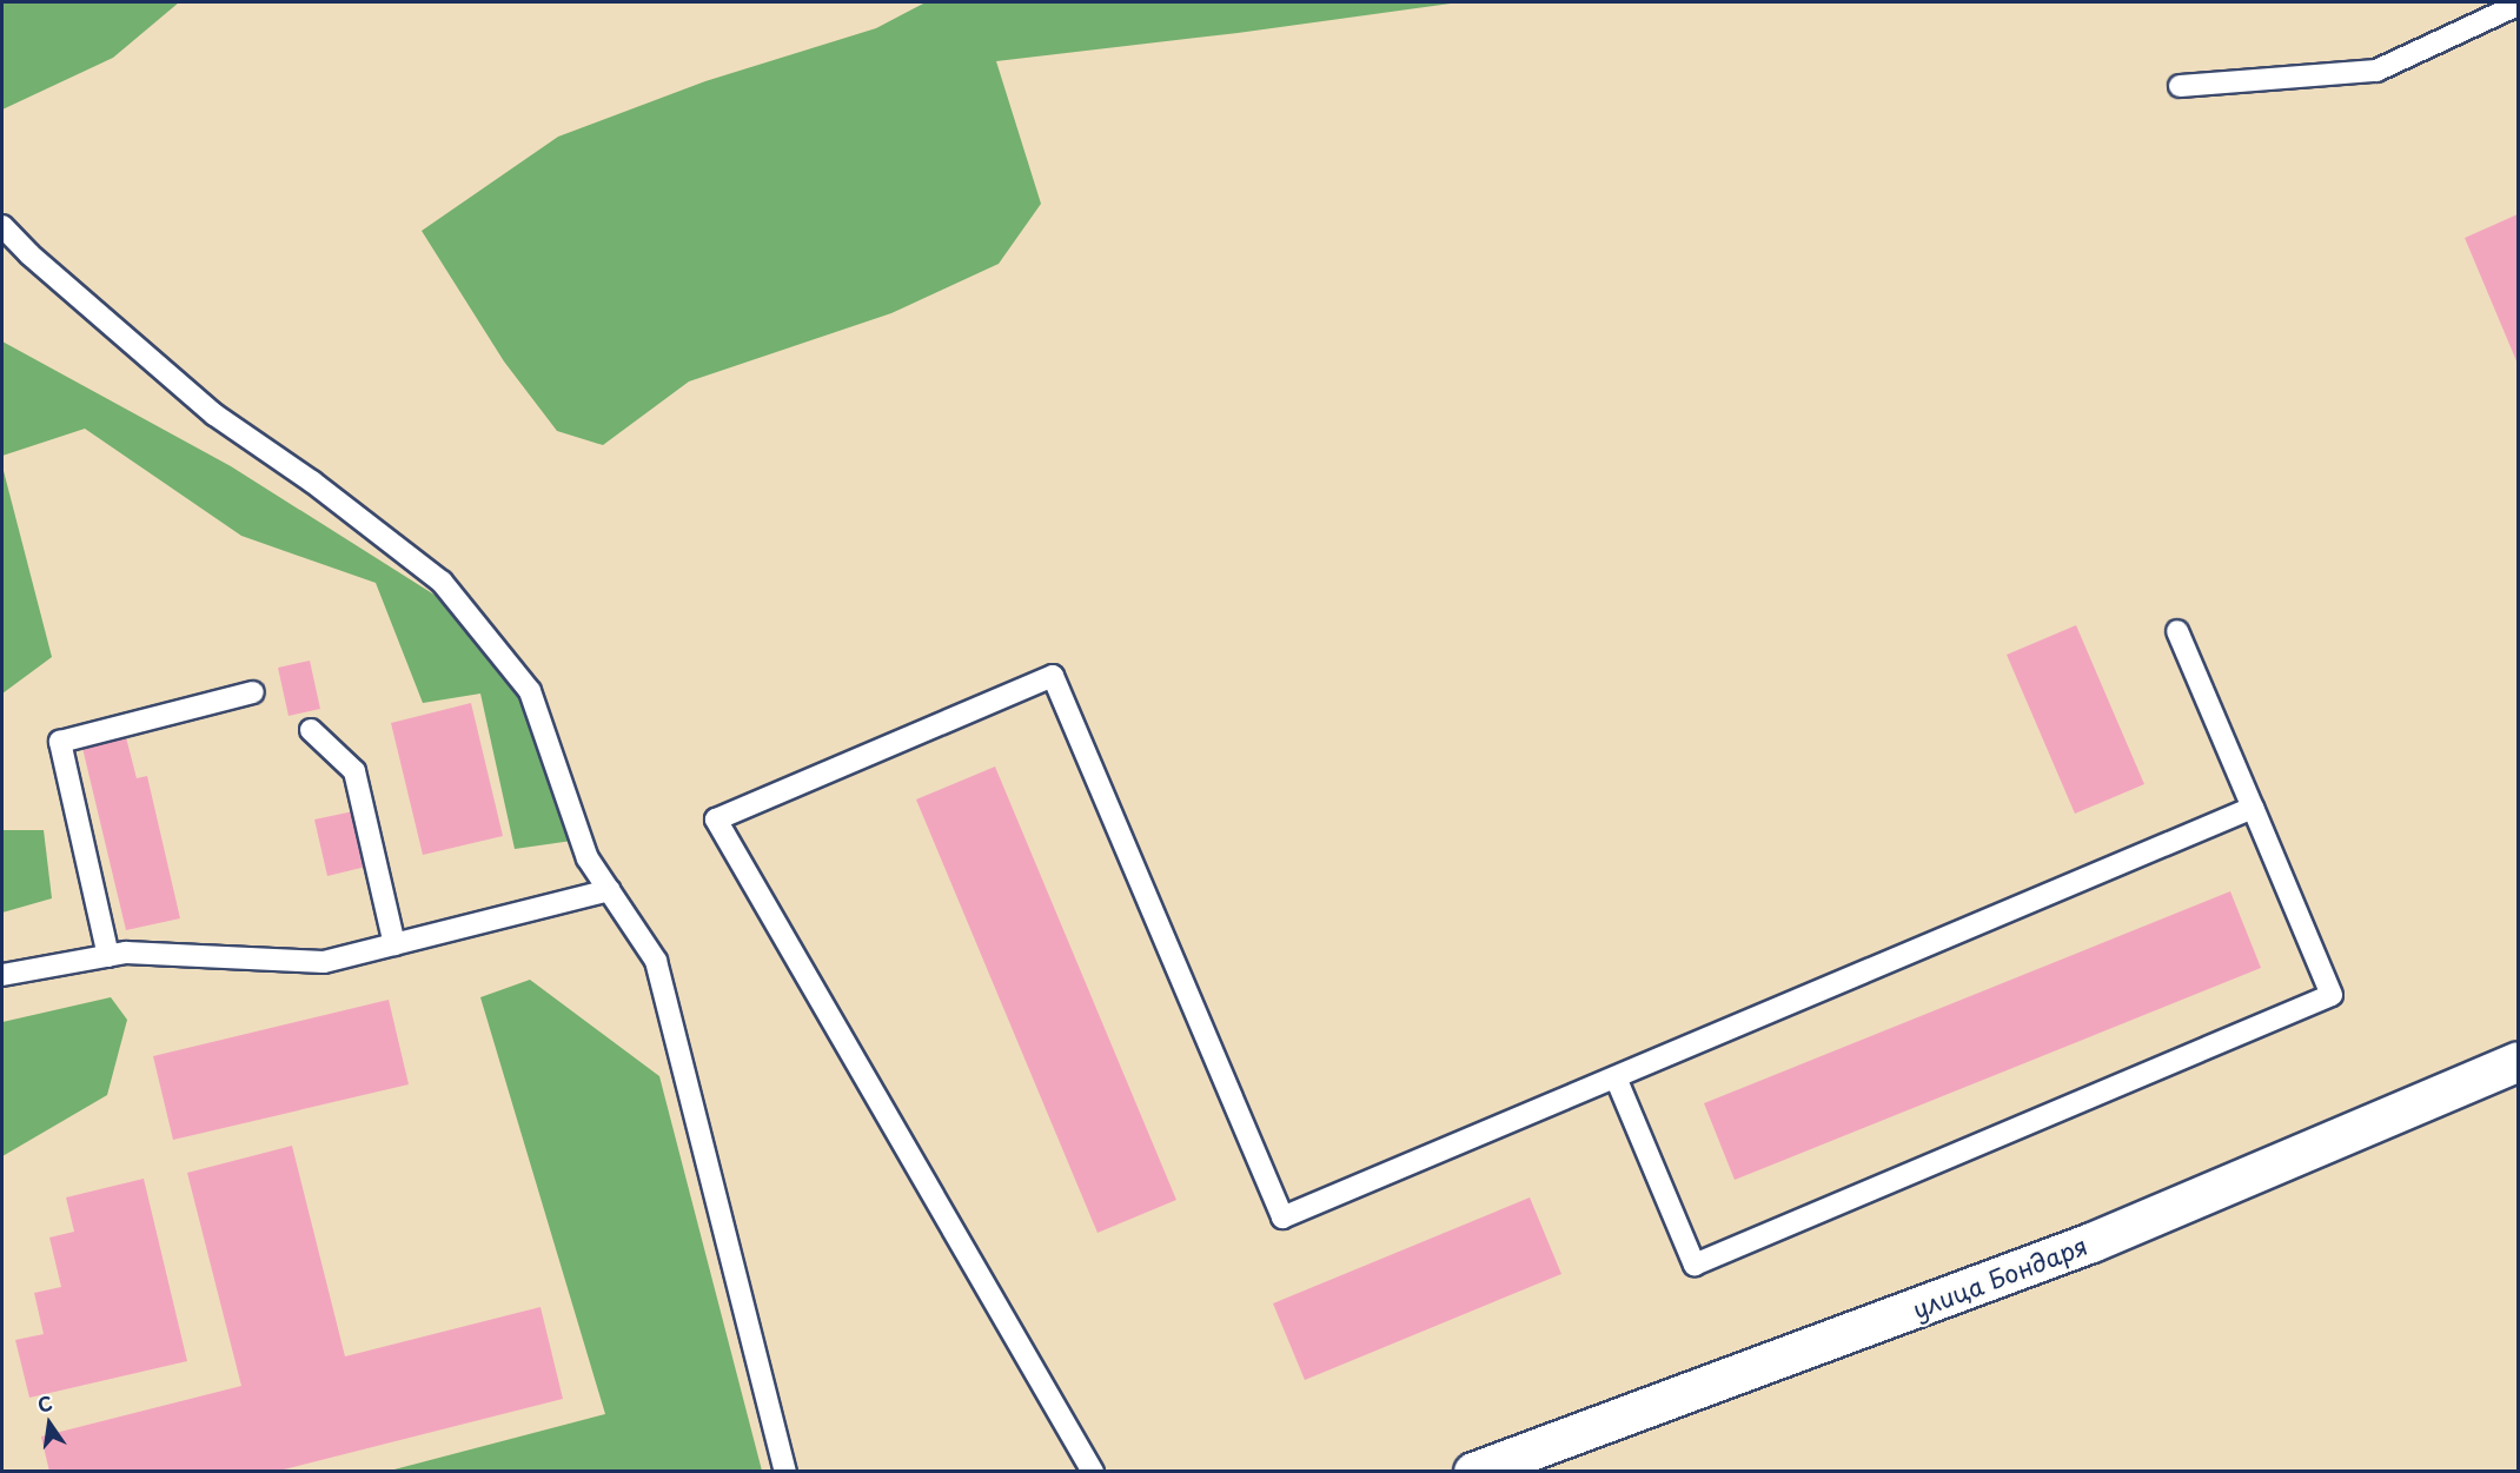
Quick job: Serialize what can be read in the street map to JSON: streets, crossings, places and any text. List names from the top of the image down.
{
  "streets": {
    "main road": ["улица Бондаря"]
  },
  "north": "top"
}
